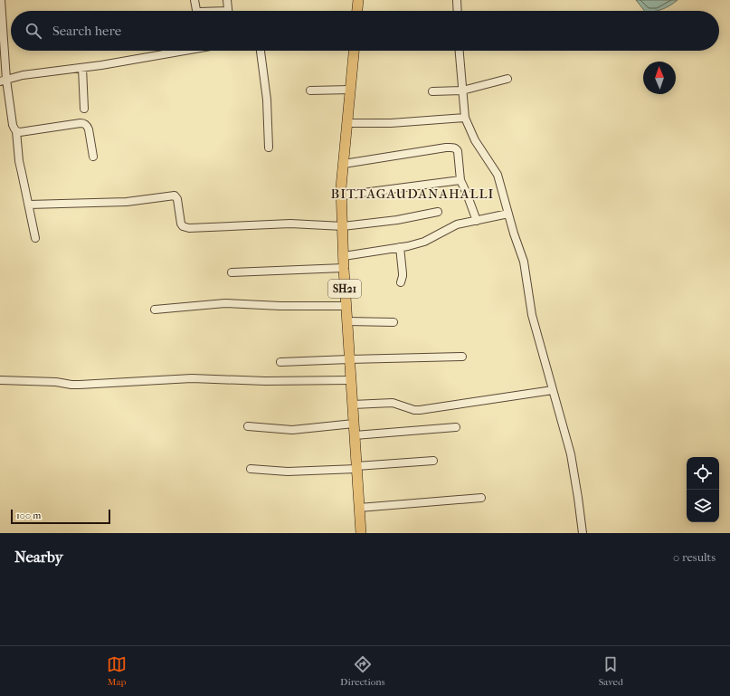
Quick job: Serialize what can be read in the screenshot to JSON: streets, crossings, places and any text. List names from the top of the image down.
{
  "streets": {
    "main road": ["SH21"]
  },
  "districts": ["BITTAGAUDANAHALLI"],
  "scale_bar": "100 m",
  "north": "top",
  "page": {
    "search": "Search here",
    "scale": "100 m",
    "heading": ["Nearby", "0 results"],
    "nav": ["Map", "Directions", "Saved"]
  }
}
